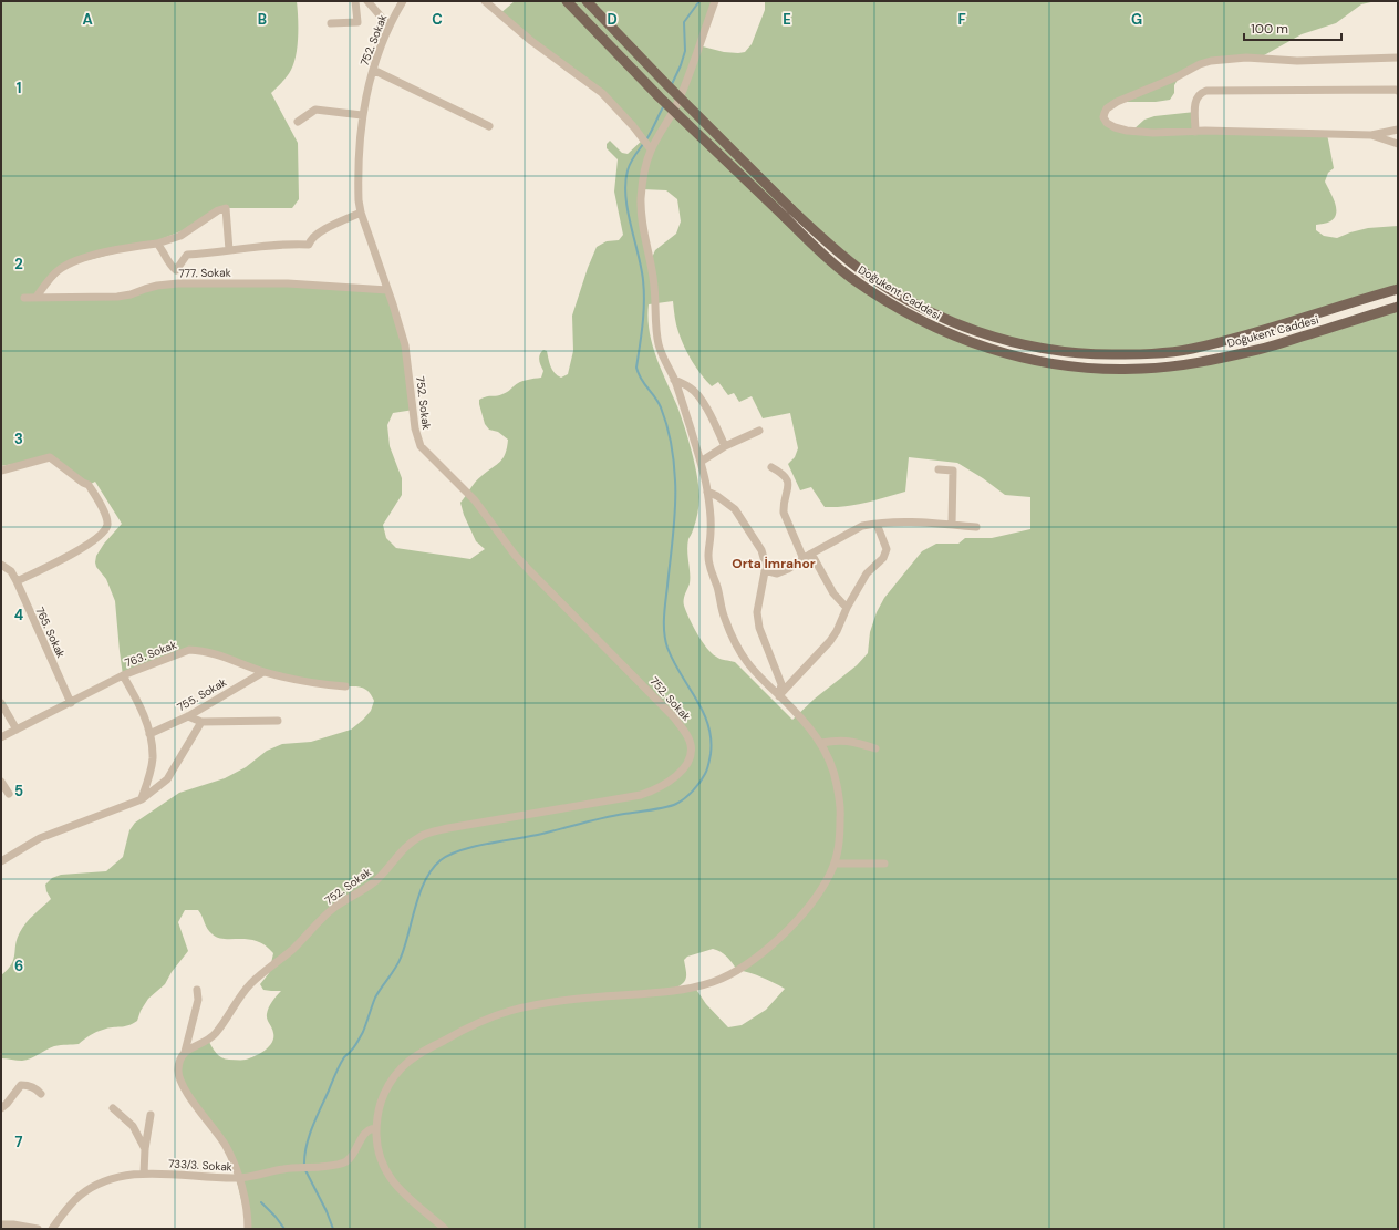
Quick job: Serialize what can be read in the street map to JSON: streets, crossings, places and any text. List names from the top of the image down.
{
  "streets": {
    "main road": ["Doğukent Caddesi"],
    "street": [
      "752. Sokak",
      "777. Sokak",
      "765. Sokak",
      "763. Sokak",
      "755. Sokak",
      "733/3. Sokak"
    ]
  },
  "crossings": [
    ["752. Sokak", "777. Sokak"],
    ["765. Sokak", "763. Sokak"],
    ["763. Sokak", "755. Sokak"]
  ],
  "districts": ["Orta İmrahor"],
  "scale_bar": "100 m",
  "grid": {
    "columns": [
      "A",
      "B",
      "C",
      "D",
      "E",
      "F",
      "G"
    ],
    "rows": [
      "1",
      "2",
      "3",
      "4",
      "5",
      "6",
      "7"
    ]
  }
}
